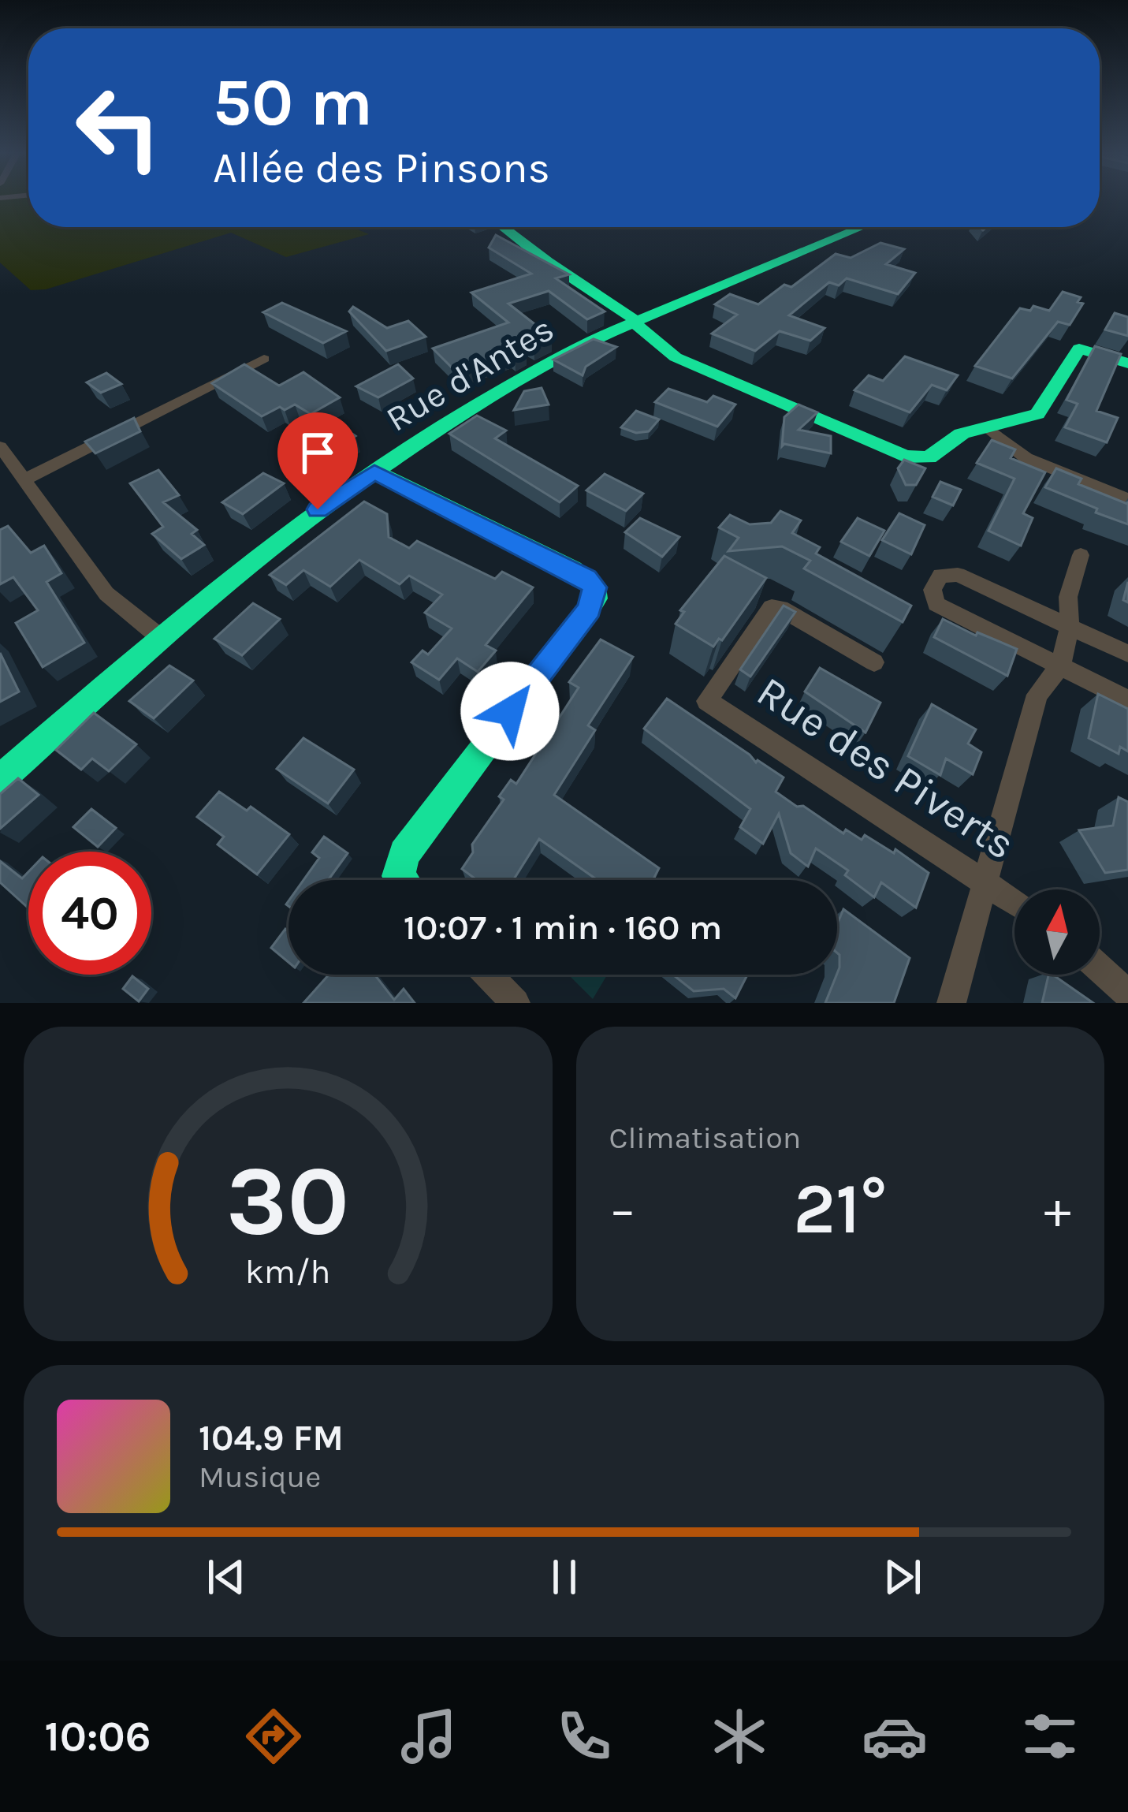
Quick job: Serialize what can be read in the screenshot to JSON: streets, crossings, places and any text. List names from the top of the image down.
{
  "streets": {
    "street": ["Rue d'Antes", "Rue des Piverts"]
  },
  "north": "top",
  "page": {
    "turn": ["50 m", "Allée des Pinsons"],
    "limit": "40",
    "trip": "10:07 · 1 min · 160 m",
    "tile": "Climatisation",
    "heat": ["−", "21°", "+"],
    "song": ["104.9 FM", "Musique"],
    "tabs": "10:06",
    "gauge": ["30", "km/h"]
  }
}
